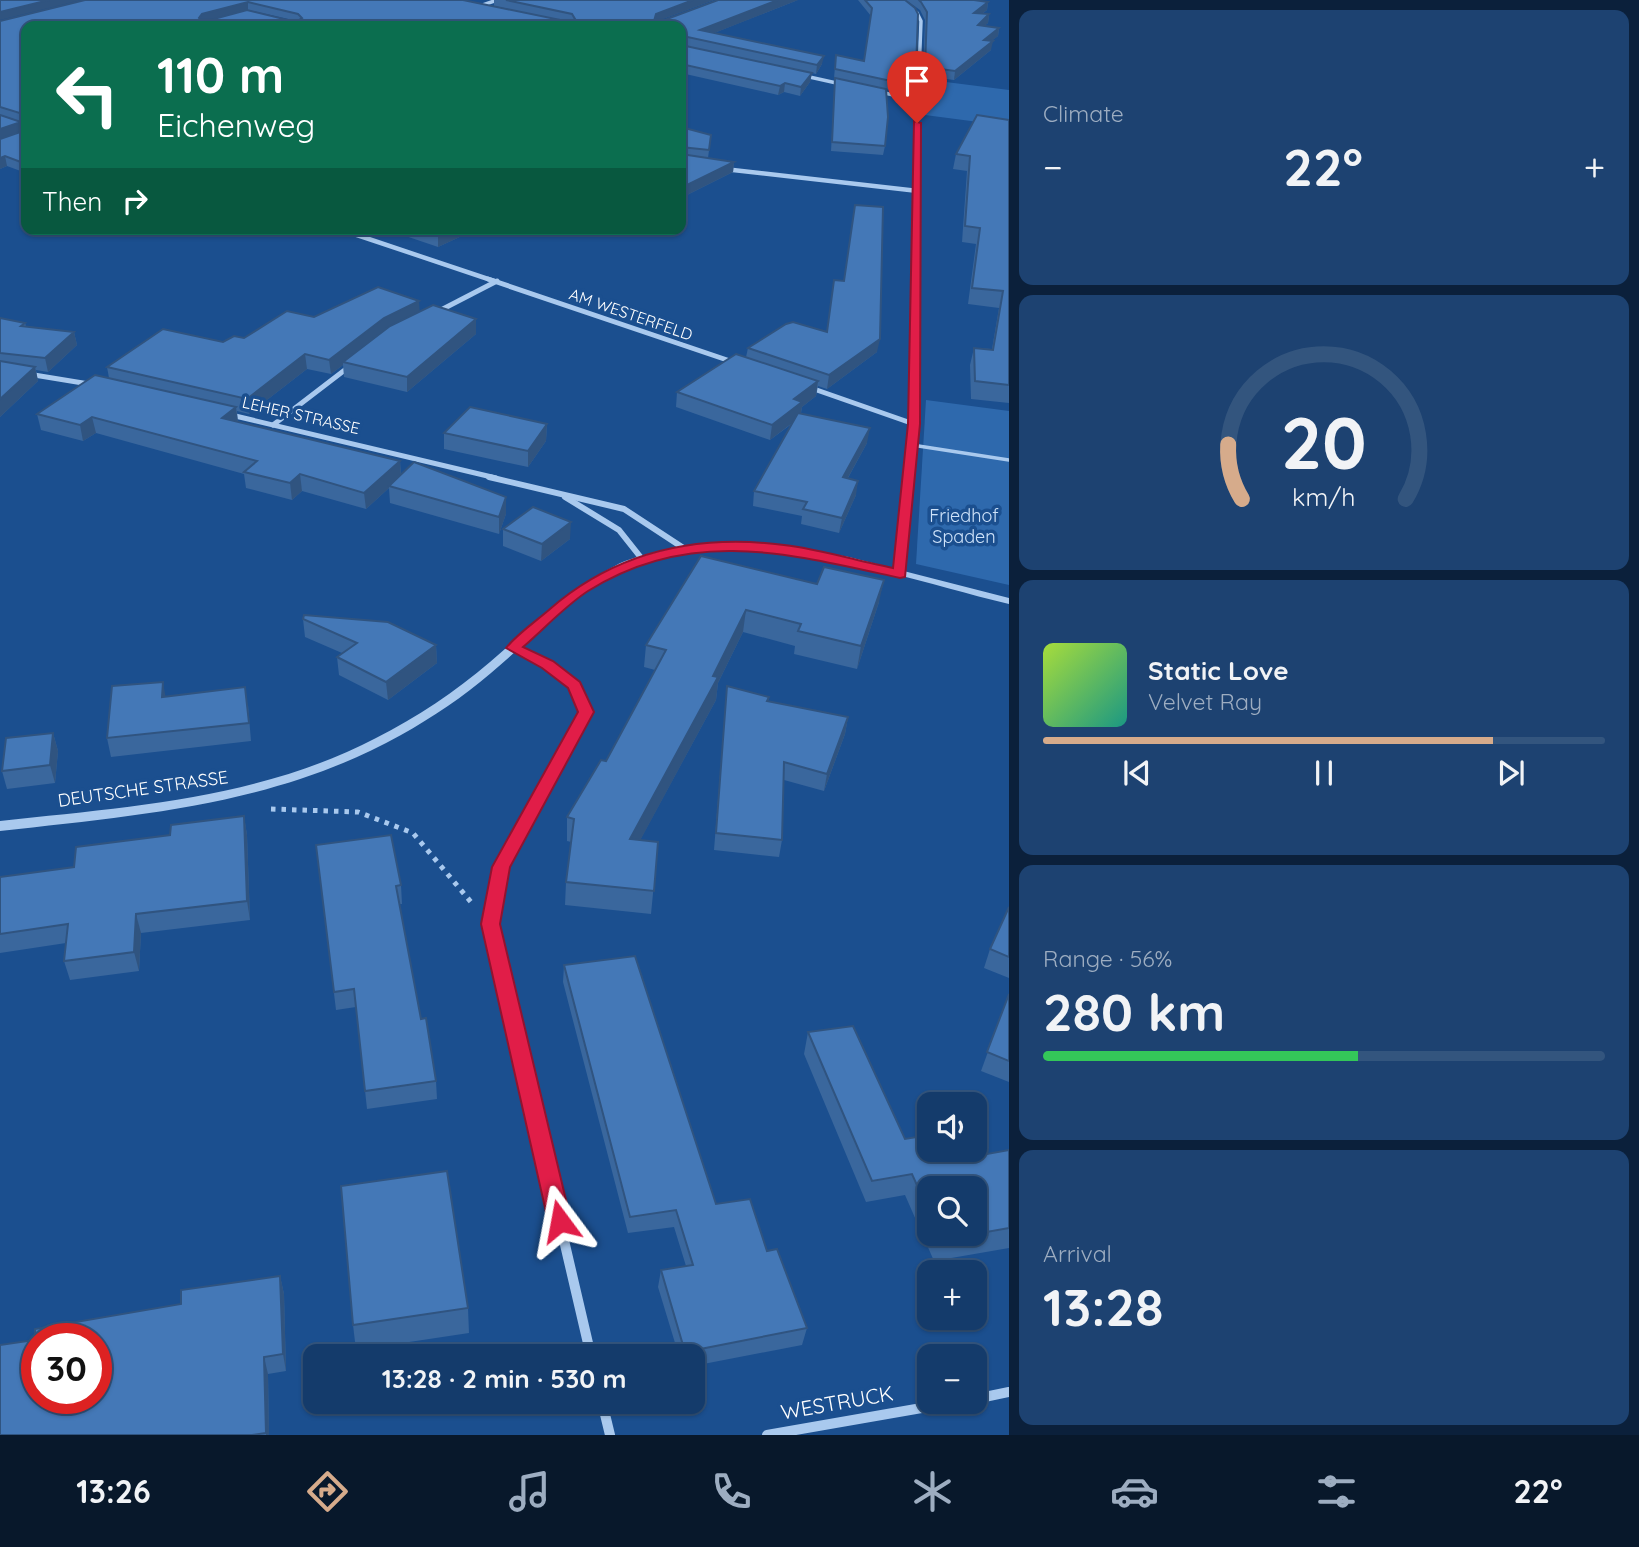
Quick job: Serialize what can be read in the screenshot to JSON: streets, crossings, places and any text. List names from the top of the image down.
{
  "streets": {
    "street": [
      "AM WESTERFELD",
      "LEHER STRASSE",
      "DEUTSCHE STRASSE",
      "WESTRUCK"
    ]
  },
  "crossings": [
    ["LEHER STRASSE", "DEUTSCHE STRASSE"]
  ],
  "parks": ["Friedhof Spaden"],
  "page": {
    "tile": [
      "Climate",
      ["Range · 56%", "280 km"],
      ["Arrival", "13:28"]
    ],
    "turn": ["110 m", "Eichenweg"],
    "heat": ["−", "22°", "+"],
    "then": "Then",
    "song": ["Static Love", "Velvet Ray"],
    "map_buttons": ["+", "−"],
    "limit": "30",
    "trip": "13:28 · 2 min · 530 m",
    "tabs": ["13:26", "22°"],
    "gauge": ["20", "km/h"]
  }
}
